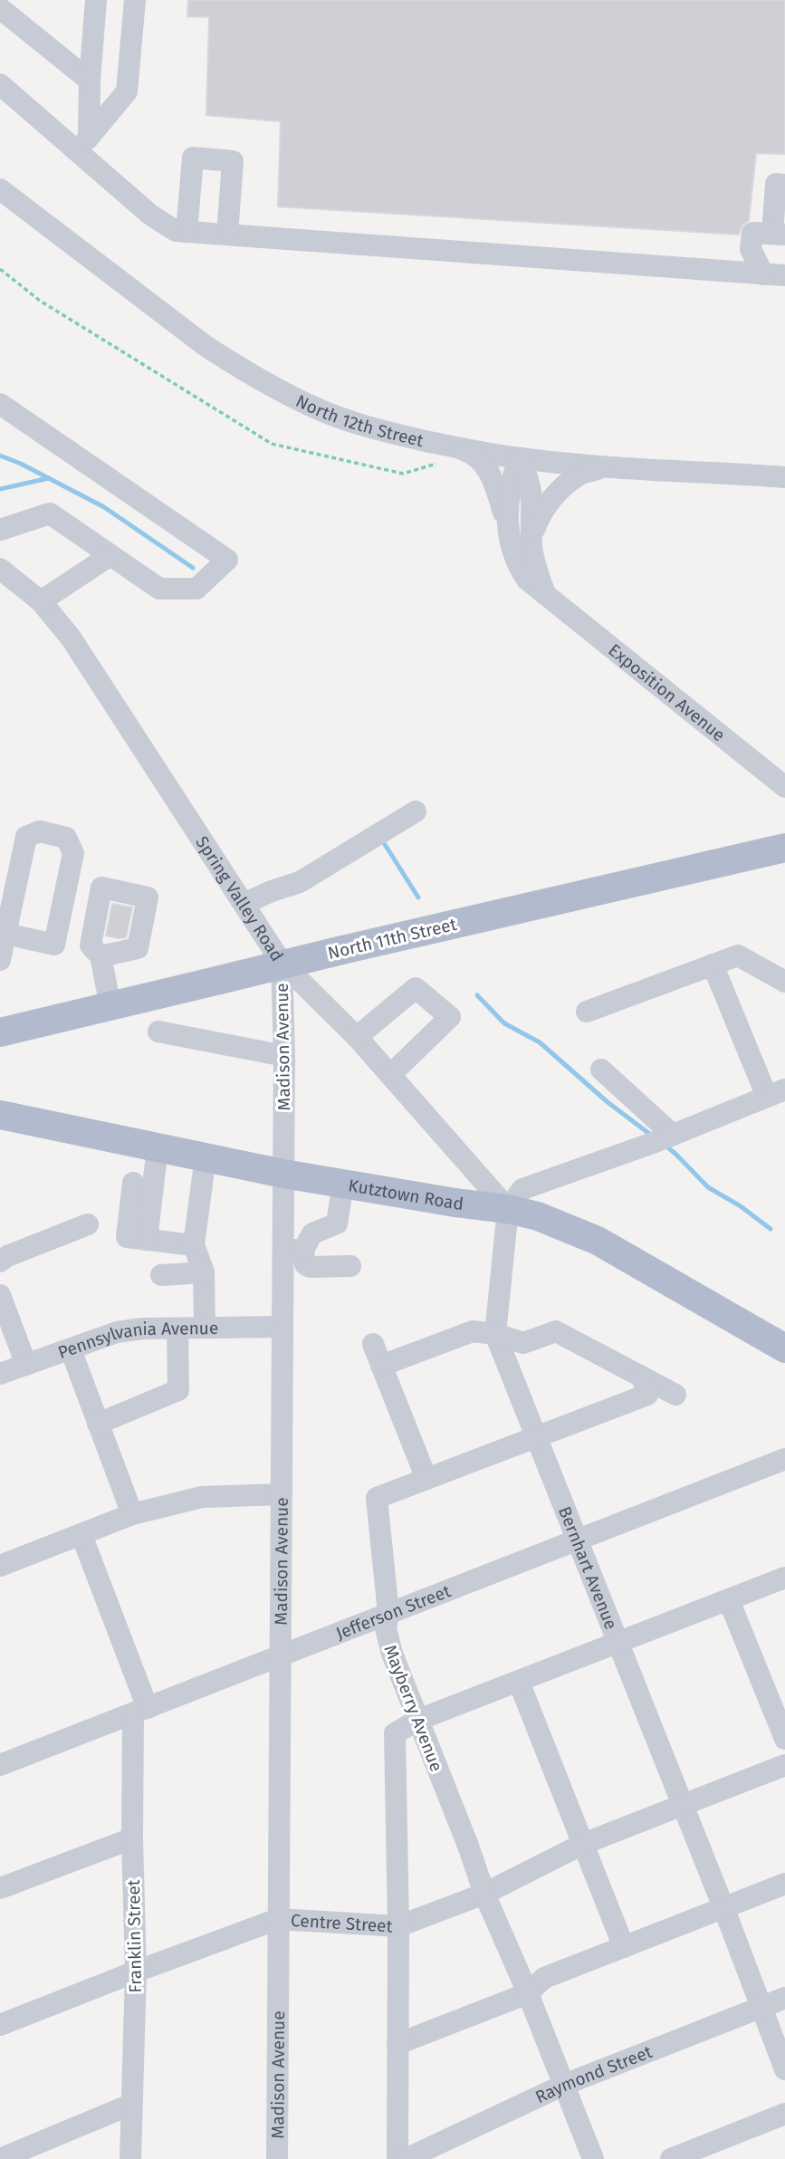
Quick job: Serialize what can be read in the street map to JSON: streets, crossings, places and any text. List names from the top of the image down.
{
  "streets": {
    "main road": ["North 11th Street", "Kutztown Road"],
    "street": [
      "North 12th Street",
      "Exposition Avenue",
      "Spring Valley Road",
      "Madison Avenue",
      "Pennsylvania Avenue",
      "Bernhart Avenue",
      "Jefferson Street",
      "Mayberry Avenue",
      "Centre Street",
      "Franklin Street",
      "Raymond Street"
    ]
  },
  "crossings": [
    ["North 12th Street", "Exposition Avenue"],
    ["Spring Valley Road", "Madison Avenue"],
    ["Spring Valley Road", "Kutztown Road"],
    ["Spring Valley Road", "Bernhart Avenue"],
    ["Madison Avenue", "Kutztown Road"],
    ["Madison Avenue", "Pennsylvania Avenue"],
    ["Madison Avenue", "Jefferson Street"],
    ["Madison Avenue", "Centre Street"],
    ["Kutztown Road", "Bernhart Avenue"],
    ["Bernhart Avenue", "Jefferson Street"],
    ["Bernhart Avenue", "Mayberry Avenue"],
    ["Bernhart Avenue", "Centre Street"],
    ["Bernhart Avenue", "Raymond Street"],
    ["Jefferson Street", "Mayberry Avenue"],
    ["Jefferson Street", "Franklin Street"],
    ["Mayberry Avenue", "Centre Street"],
    ["Mayberry Avenue", "Raymond Street"],
    ["Centre Street", "Franklin Street"]
  ]
}
